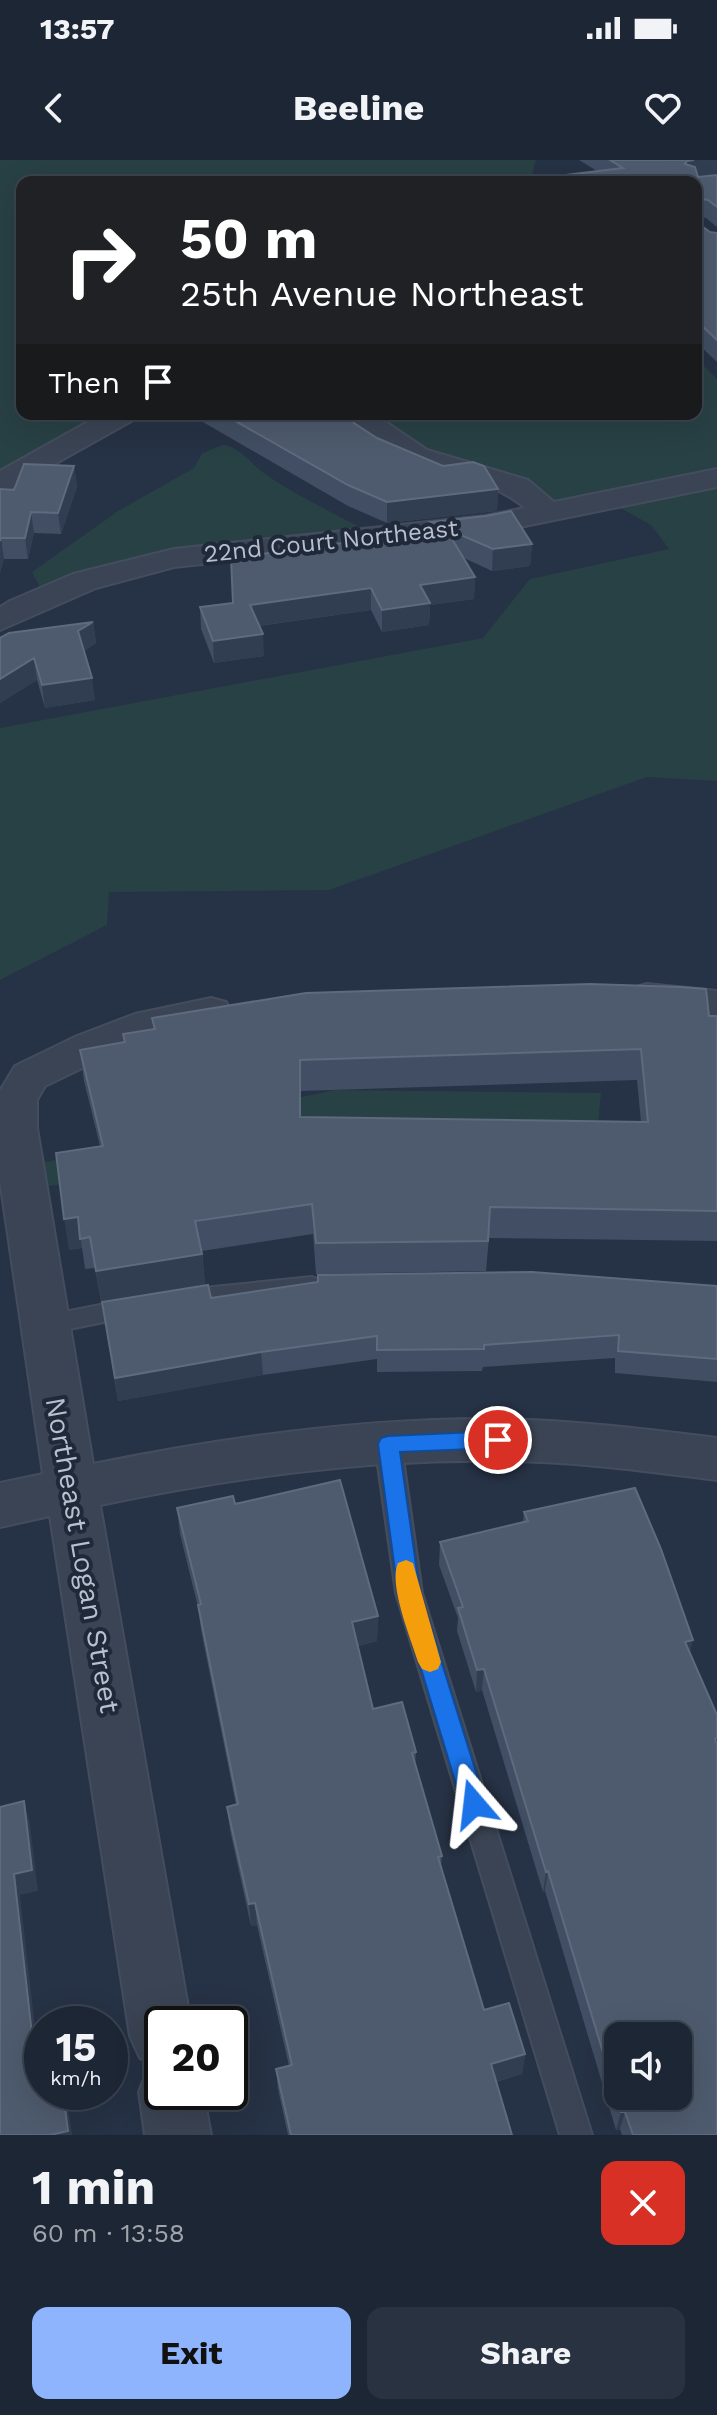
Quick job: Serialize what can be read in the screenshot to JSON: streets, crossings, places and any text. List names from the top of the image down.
{
  "streets": {
    "street": ["22nd Court Northeast", "Northeast Logan Street"]
  },
  "page": {
    "status": "13:57",
    "header": "Beeline",
    "turn": ["50 m", "25th Avenue Northeast"],
    "then": "Then",
    "speed": "15 km/h",
    "limit": "20",
    "heading": ["1 min", "60 m · 13:58"],
    "buttons": ["Exit", "Share"]
  }
}
